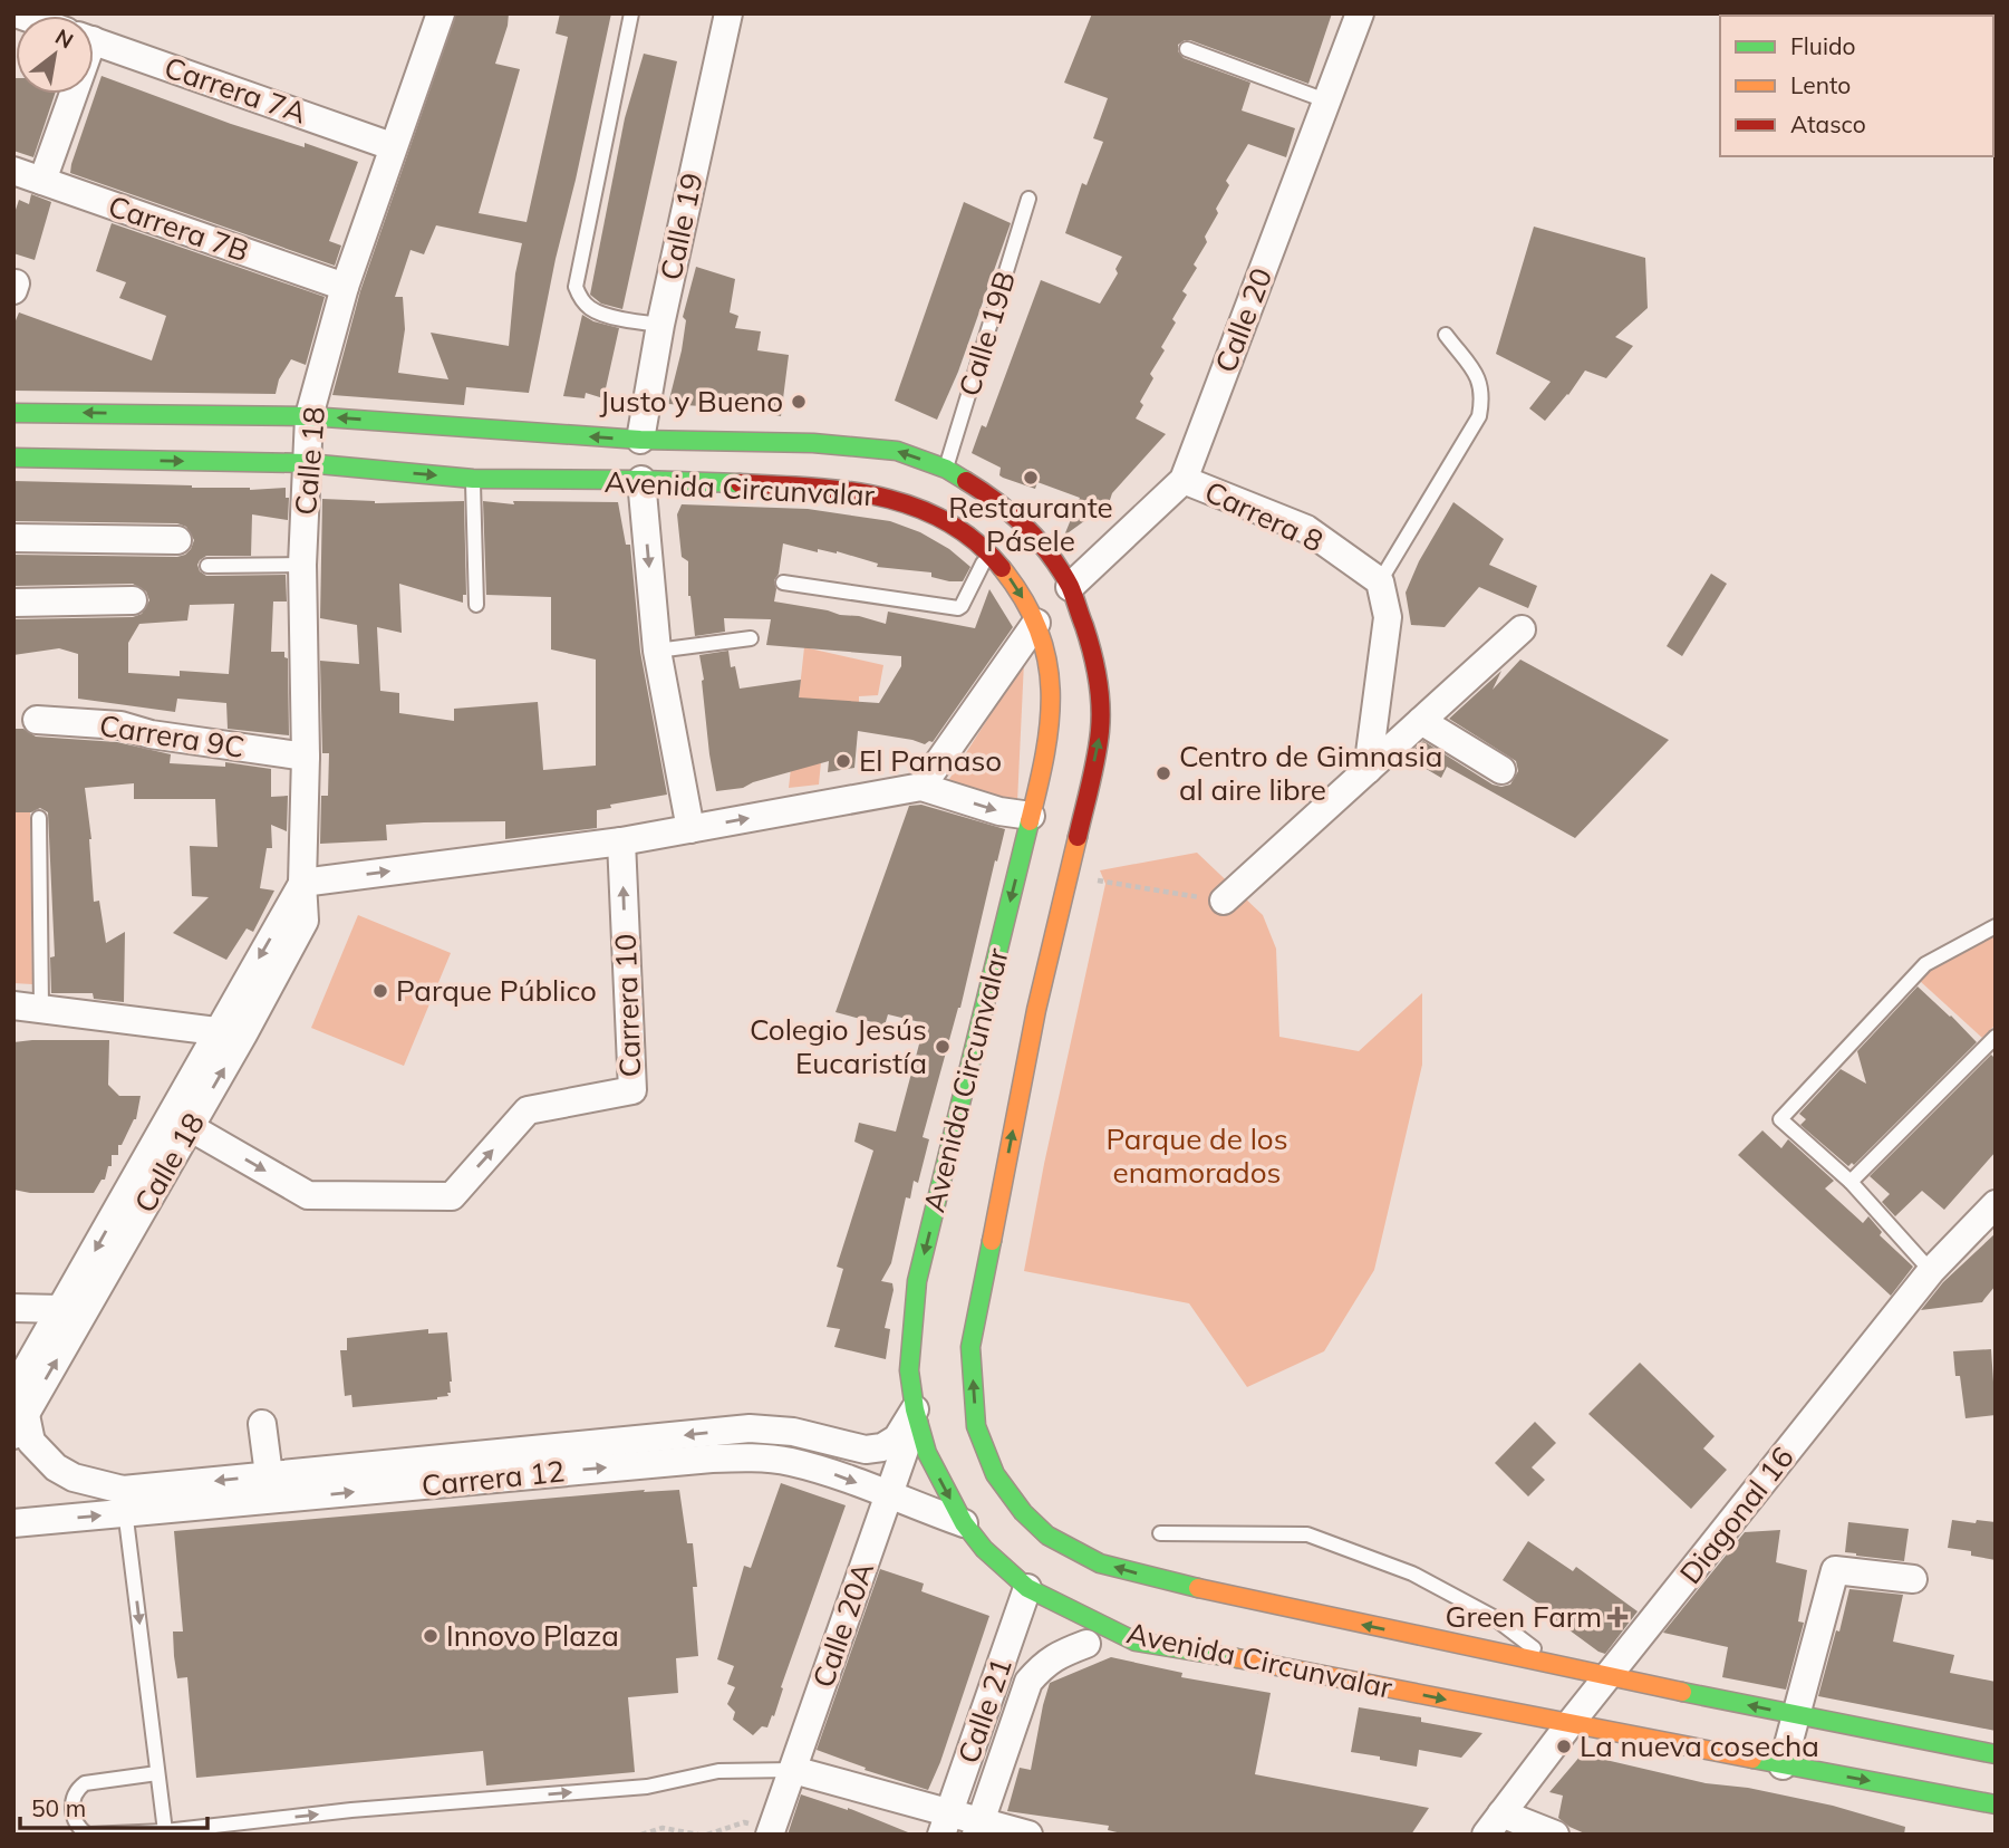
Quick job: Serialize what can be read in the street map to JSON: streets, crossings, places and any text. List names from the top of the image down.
{
  "streets": {
    "main road": ["Avenida Circunvalar"],
    "street": [
      "Carrera 7A",
      "Calle 19",
      "Carrera 7B",
      "Calle 20",
      "Calle 18",
      "Carrera 8",
      "Carrera 9C",
      "Carrera 10",
      "Carrera 12",
      "Diagonal 16",
      "Calle 20A",
      "Calle 21"
    ],
    "lane": ["Calle 19B"]
  },
  "crossings": [
    ["Carrera 7A", "Calle 18"],
    ["Calle 19", "Avenida Circunvalar"],
    ["Carrera 7B", "Calle 18"],
    ["Calle 20", "Avenida Circunvalar"],
    ["Calle 20", "Carrera 8"],
    ["Calle 19B", "Avenida Circunvalar"],
    ["Calle 18", "Avenida Circunvalar"],
    ["Calle 18", "Carrera 9C"],
    ["Calle 18", "Carrera 10"],
    ["Calle 18", "Carrera 12"],
    ["Avenida Circunvalar", "Carrera 12"],
    ["Avenida Circunvalar", "Diagonal 16"],
    ["Avenida Circunvalar", "Calle 20A"],
    ["Avenida Circunvalar", "Calle 21"],
    ["Carrera 12", "Calle 20A"]
  ],
  "parks": ["Parque de los enamorados"],
  "places": {
    "other": [
      "Justo y Bueno",
      "Restaurante Pásele",
      "El Parnaso",
      "Centro de Gimnasia al aire libre",
      "Parque Público",
      "Colegio Jesús Eucaristía",
      "Innovo Plaza",
      "La nueva cosecha"
    ],
    "health": ["Green Farm"]
  },
  "legend": ["Fluido", "Lento", "Atasco"],
  "scale_bar": "50 m",
  "north": "top right"
}
